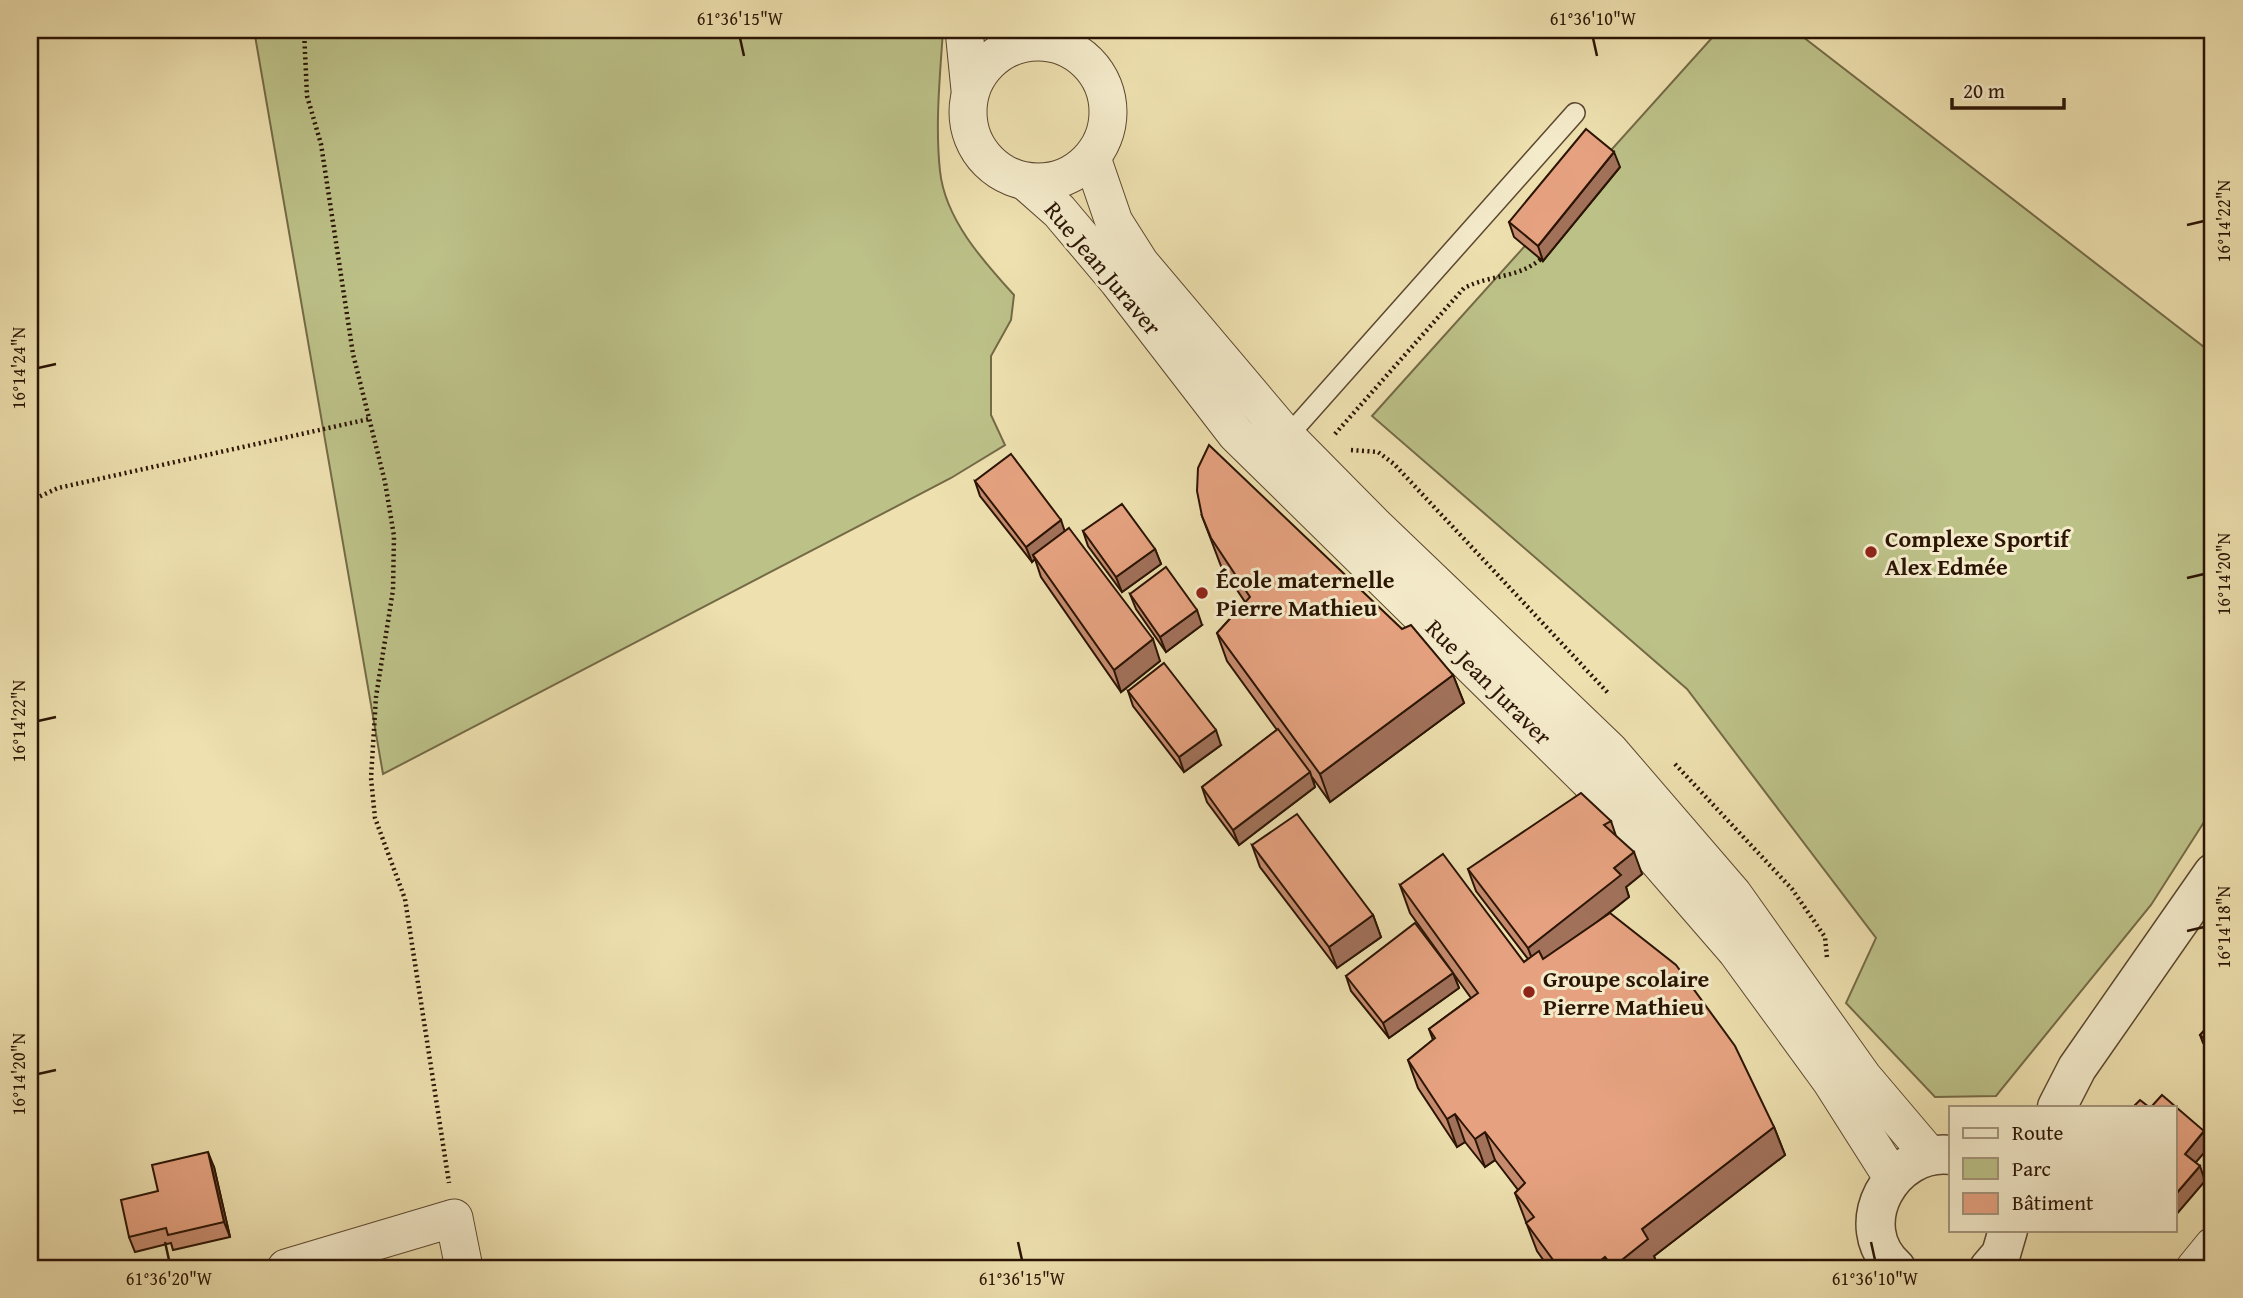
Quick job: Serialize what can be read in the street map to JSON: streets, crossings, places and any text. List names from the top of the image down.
{
  "streets": {
    "street": ["Rue Jean Juraver"]
  },
  "places": ["Complexe Sportif Alex Edmée", "École maternelle Pierre Mathieu", "Groupe scolaire Pierre Mathieu"],
  "legend": ["Route", "Parc", "Bâtiment"],
  "scale_bar": "20 m",
  "coordinates": [
    "61°36'15\"W",
    "61°36'10\"W",
    "16°14'22\"N",
    "16°14'24\"N",
    "16°14'20\"N",
    "16°14'18\"N",
    "61°36'20\"W"
  ]
}
